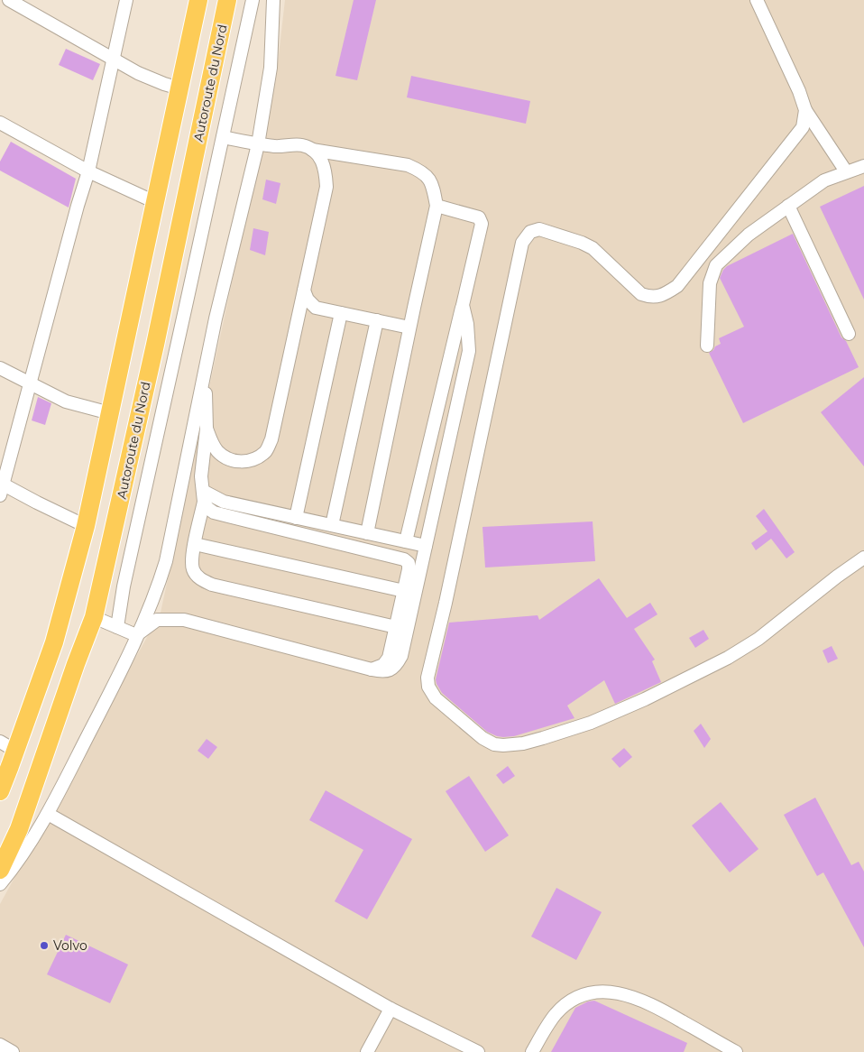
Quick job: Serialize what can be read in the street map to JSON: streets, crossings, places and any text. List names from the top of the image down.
{
  "streets": {
    "highway": ["Autoroute du Nord"]
  },
  "places": ["Volvo"]
}
